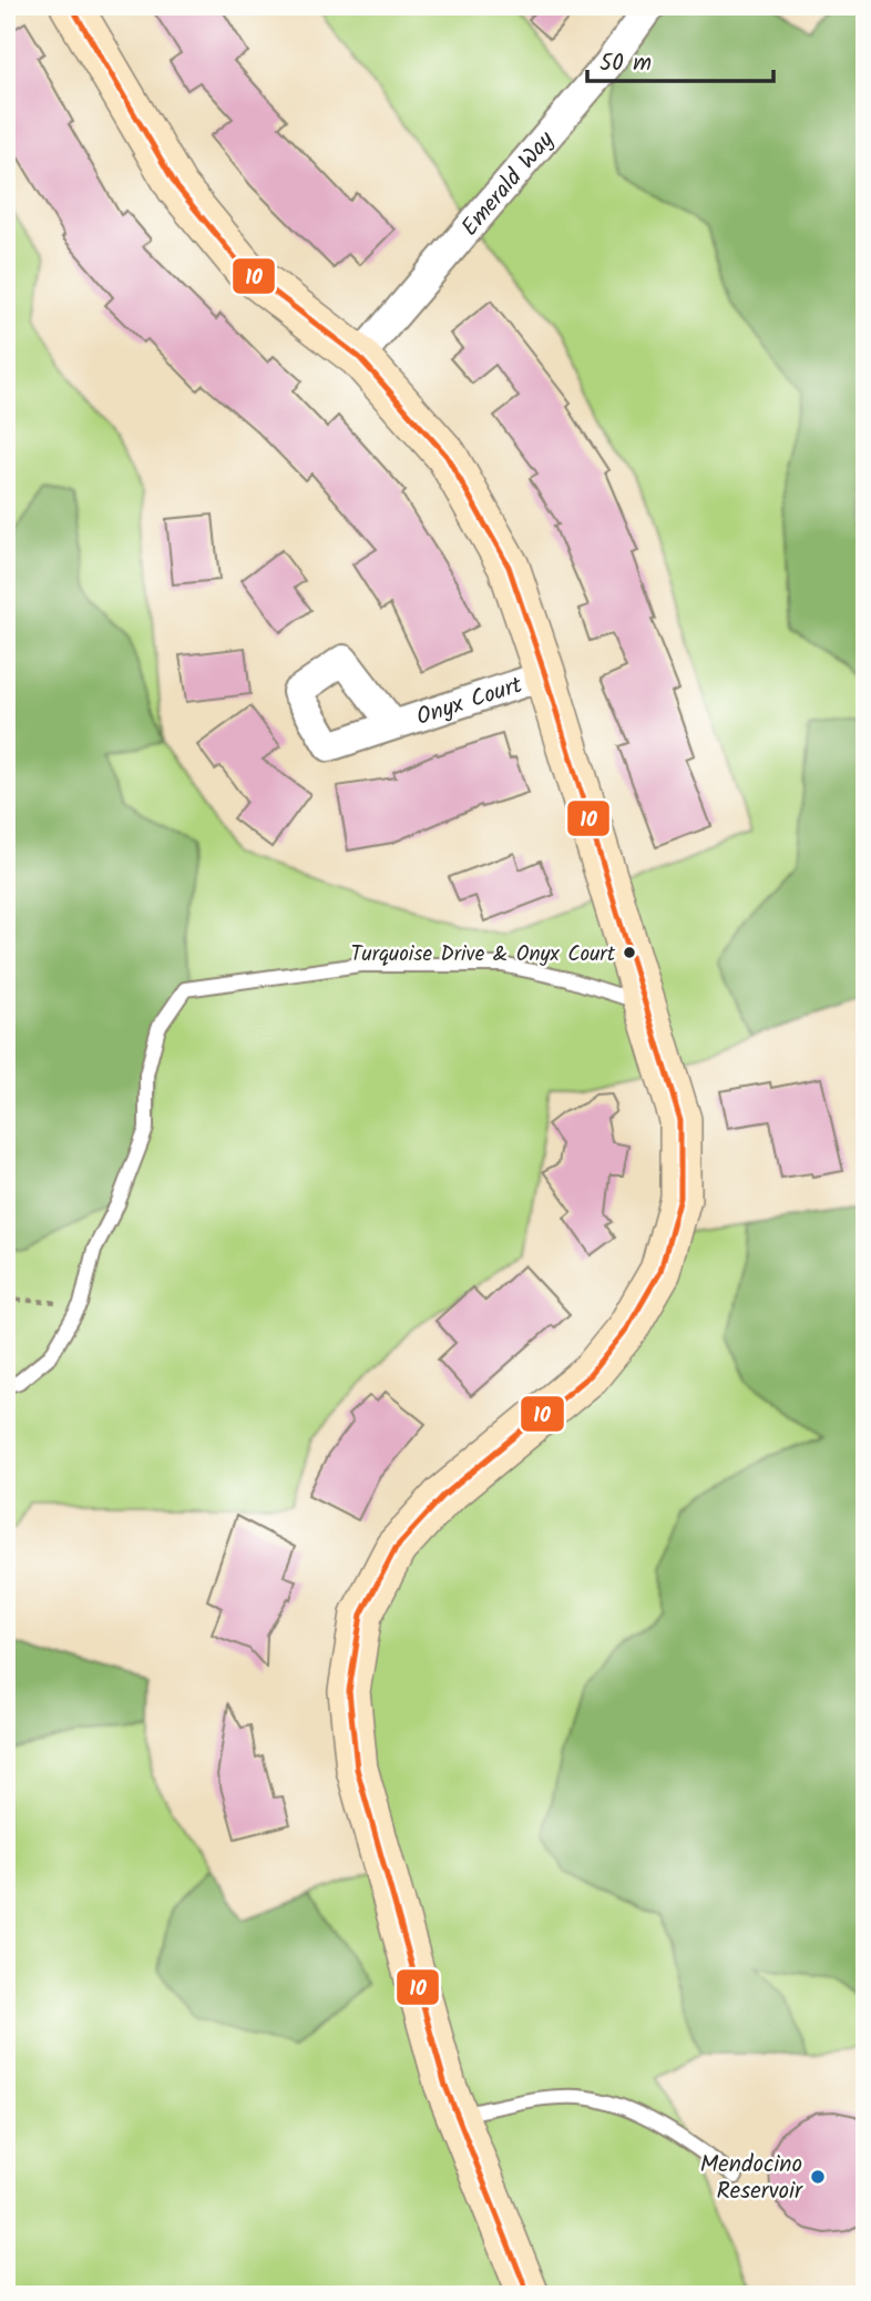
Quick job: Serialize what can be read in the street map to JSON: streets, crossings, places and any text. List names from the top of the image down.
{
  "streets": {
    "street": ["Emerald Way", "Onyx Court"]
  },
  "places": ["Turquoise Drive & Onyx Court", "Mendocino Reservoir"],
  "lines": ["transit line 10"],
  "scale_bar": "50 m"
}
